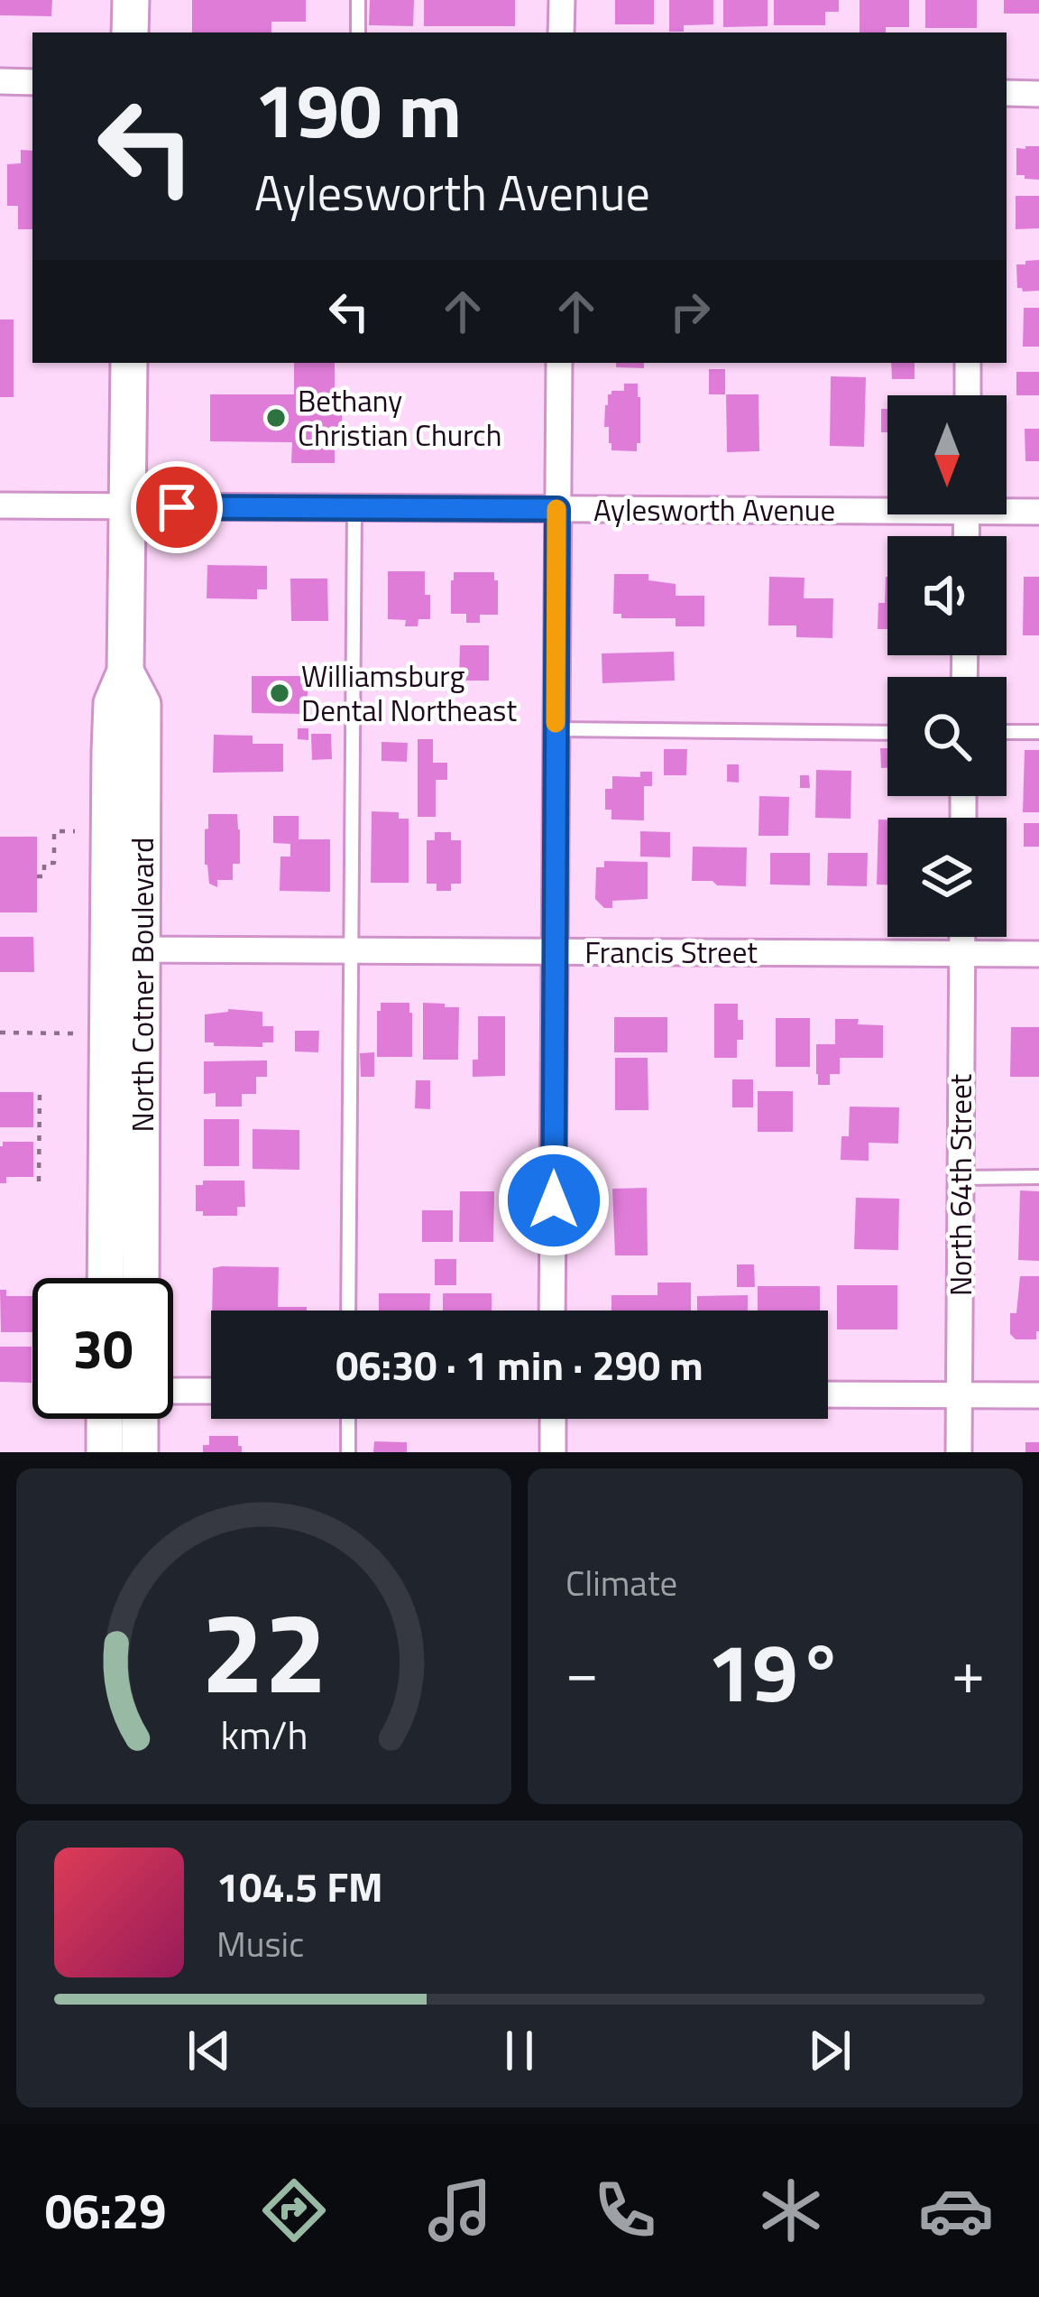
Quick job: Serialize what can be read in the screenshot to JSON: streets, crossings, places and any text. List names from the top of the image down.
{
  "streets": {
    "main road": ["North Cotner Boulevard"],
    "street": ["Aylesworth Avenue", "Francis Street", "North 64th Street"]
  },
  "crossings": [
    ["Aylesworth Avenue", "North Cotner Boulevard"],
    ["Francis Street", "North Cotner Boulevard"],
    ["Francis Street", "North 64th Street"]
  ],
  "places": ["Bethany Christian Church", "Williamsburg Dental Northeast"],
  "north": "bottom",
  "page": {
    "turn": ["190 m", "Aylesworth Avenue"],
    "limit": "30",
    "trip": "06:30 · 1 min · 290 m",
    "tile": "Climate",
    "heat": ["−", "19°", "+"],
    "song": ["104.5 FM", "Music"],
    "tabs": "06:29",
    "gauge": ["22", "km/h"]
  }
}
